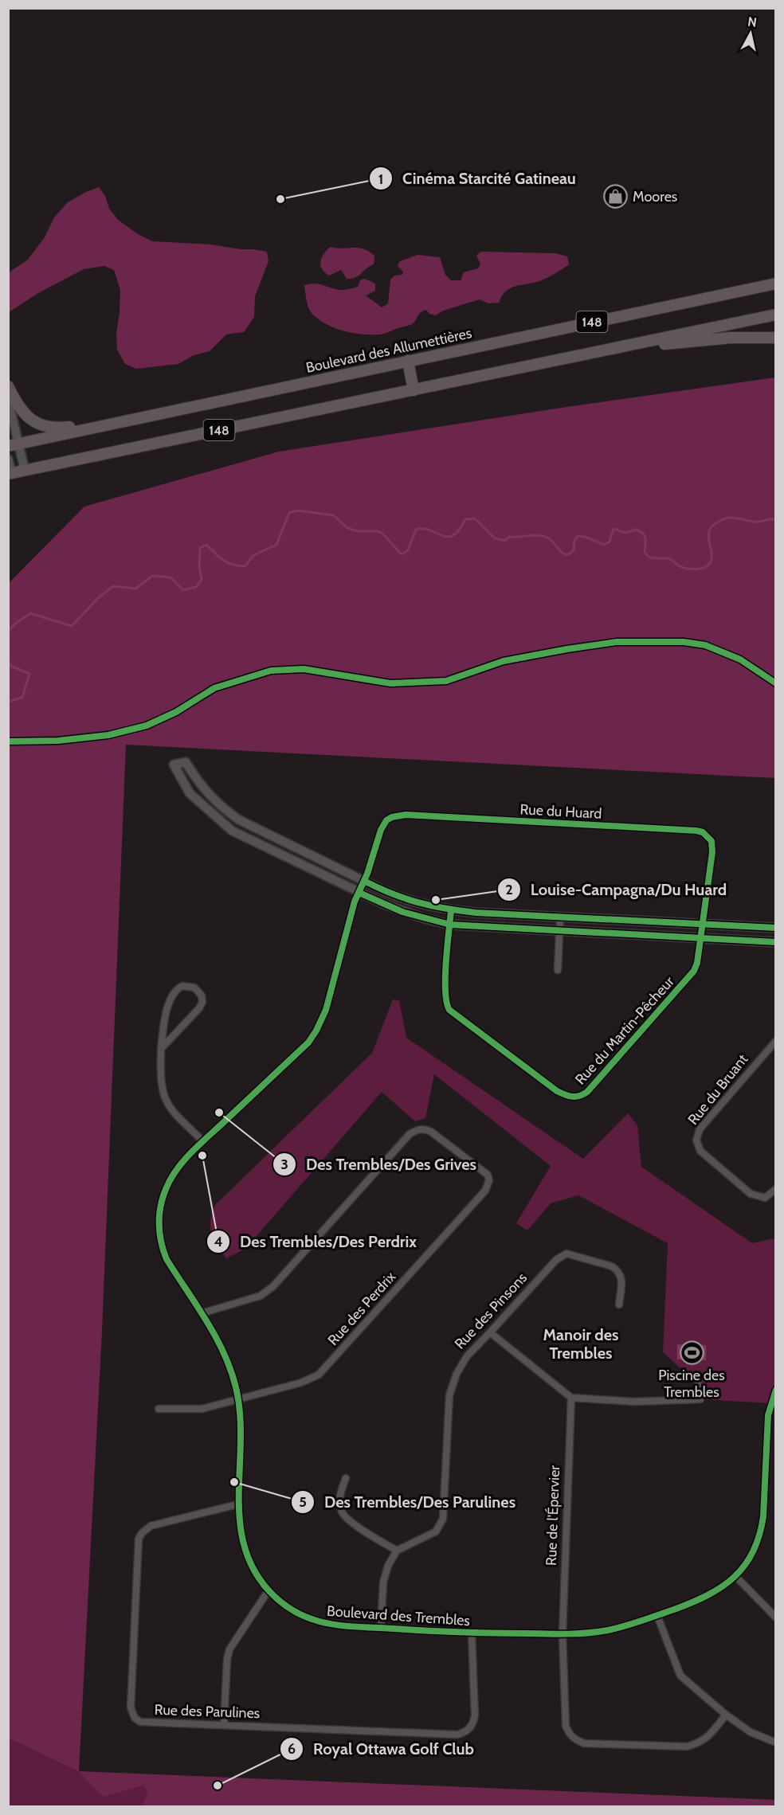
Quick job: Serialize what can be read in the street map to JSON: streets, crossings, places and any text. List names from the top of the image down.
{
  "streets": {
    "highway": ["148", "Boulevard des Allumettières"],
    "street": [
      "Rue du Huard",
      "Rue du Martin-Pêcheur",
      "Rue du Bruant",
      "Rue des Perdrix",
      "Rue des Pinsons",
      "Rue de l'Épervier",
      "Boulevard des Trembles",
      "Rue des Parulines"
    ]
  },
  "crossings": [
    ["Rue du Huard", "Rue du Martin-Pêcheur"],
    ["Rue du Huard", "Boulevard des Trembles"],
    ["Rue des Perdrix", "Boulevard des Trembles"],
    ["Rue de l'Épervier", "Boulevard des Trembles"],
    ["Boulevard des Trembles", "Rue des Parulines"]
  ],
  "districts": ["Manoir des Trembles"],
  "places": {
    "shop": ["Moores"],
    "other": [
      "Cinéma Starcité Gatineau",
      "Louise-Campagna/Du Huard",
      "Des Trembles/Des Grives",
      "Des Trembles/Des Perdrix",
      "Des Trembles/Des Parulines",
      "Royal Ottawa Golf Club"
    ],
    "sports": ["Piscine des Trembles"]
  },
  "north": "top"
}
